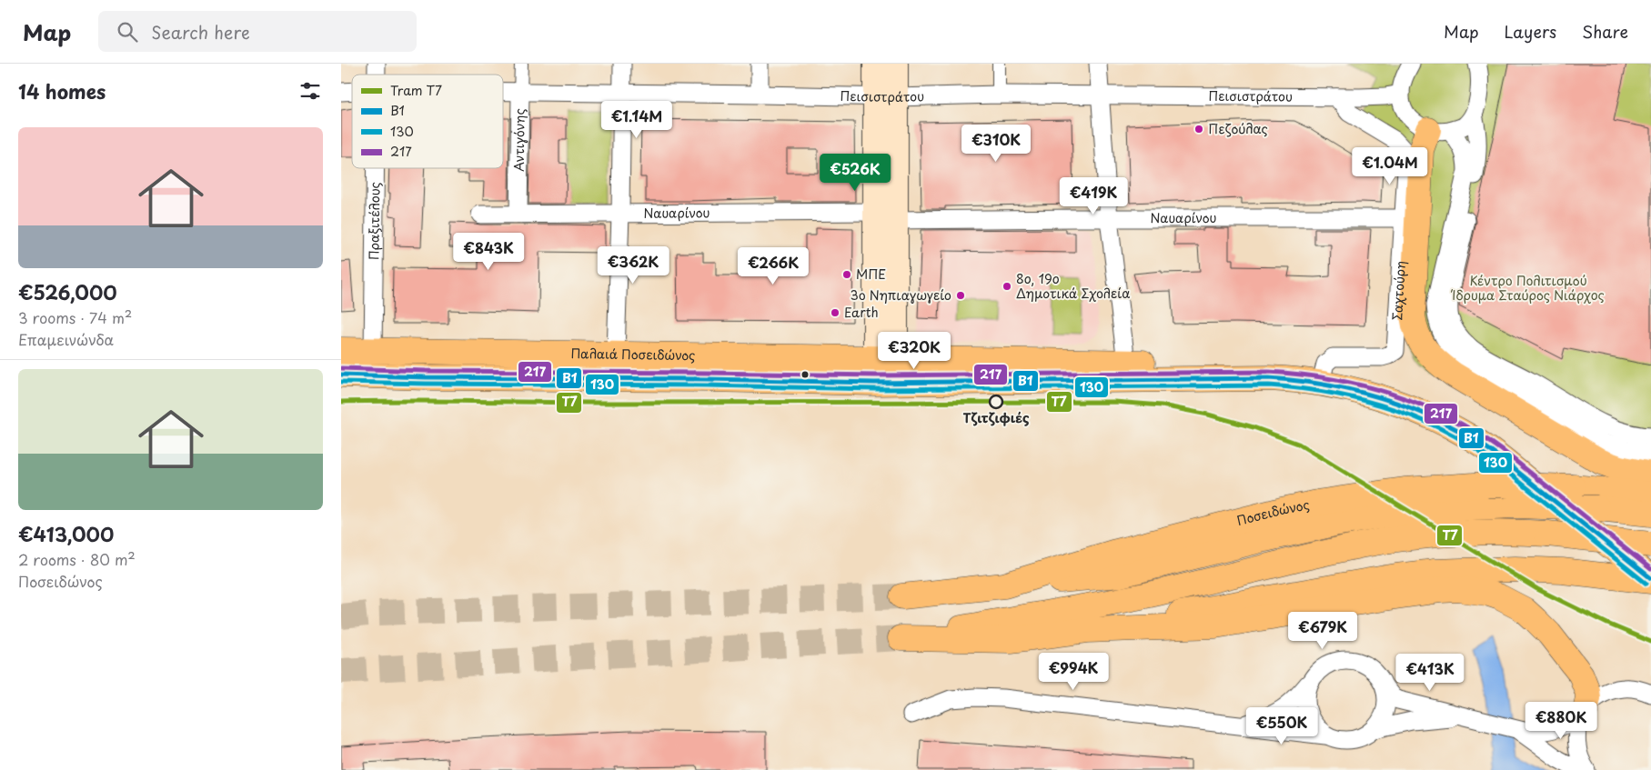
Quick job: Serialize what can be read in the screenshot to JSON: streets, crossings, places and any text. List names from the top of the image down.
{
  "streets": {
    "main road": ["Παλαιά Ποσειδώνος", "Ποσειδώνος"],
    "street": [
      "Πεισιστράτου",
      "Αντιγόνης",
      "Ναυαρίνου",
      "Πραξιτέλους",
      "Σαχτούρη"
    ]
  },
  "crossings": [
    ["Πεισιστράτου", "Αντιγόνης"],
    ["Πεισιστράτου", "Σαχτούρη"],
    ["Αντιγόνης", "Ναυαρίνου"],
    ["Ναυαρίνου", "Σαχτούρη"],
    ["Πραξιτέλους", "Παλαιά Ποσειδώνος"]
  ],
  "parks": ["Κέντρο Πολιτισμού Ίδρυμα Σταύρος Νιάρχος"],
  "places": [
    "Πεζούλας",
    "ΜΠΕ",
    "8ο, 19ο Δημοτικά Σχολεία",
    "3ο Νηπιαγωγείο",
    "Earth",
    "Τζιτζιφιές"
  ],
  "lines": [
    "transit line 217",
    "transit line Β1",
    "transit line 130",
    "tram line Τ7"
  ],
  "legend": [
    "Tram Τ7",
    "Β1",
    "130",
    "217"
  ],
  "page": {
    "header": "Map",
    "search": "Search here",
    "nav": ["Map", "Layers", "Share"],
    "heading": "14 homes",
    "price": [
      "€1.14M",
      "€310K",
      "€1.04M",
      "€526K",
      "€419K",
      "€843K",
      "€362K",
      "€266K",
      "€320K",
      "€679K",
      "€994K",
      "€413K",
      "€880K",
      "€550K"
    ],
    "list": [
      {
        "name": "€526,000",
        "note": "3 rooms · 74 m² · Επαμεινώνδα"
      },
      {
        "name": "€413,000",
        "note": "2 rooms · 80 m² · Ποσειδώνος"
      }
    ]
  }
}
